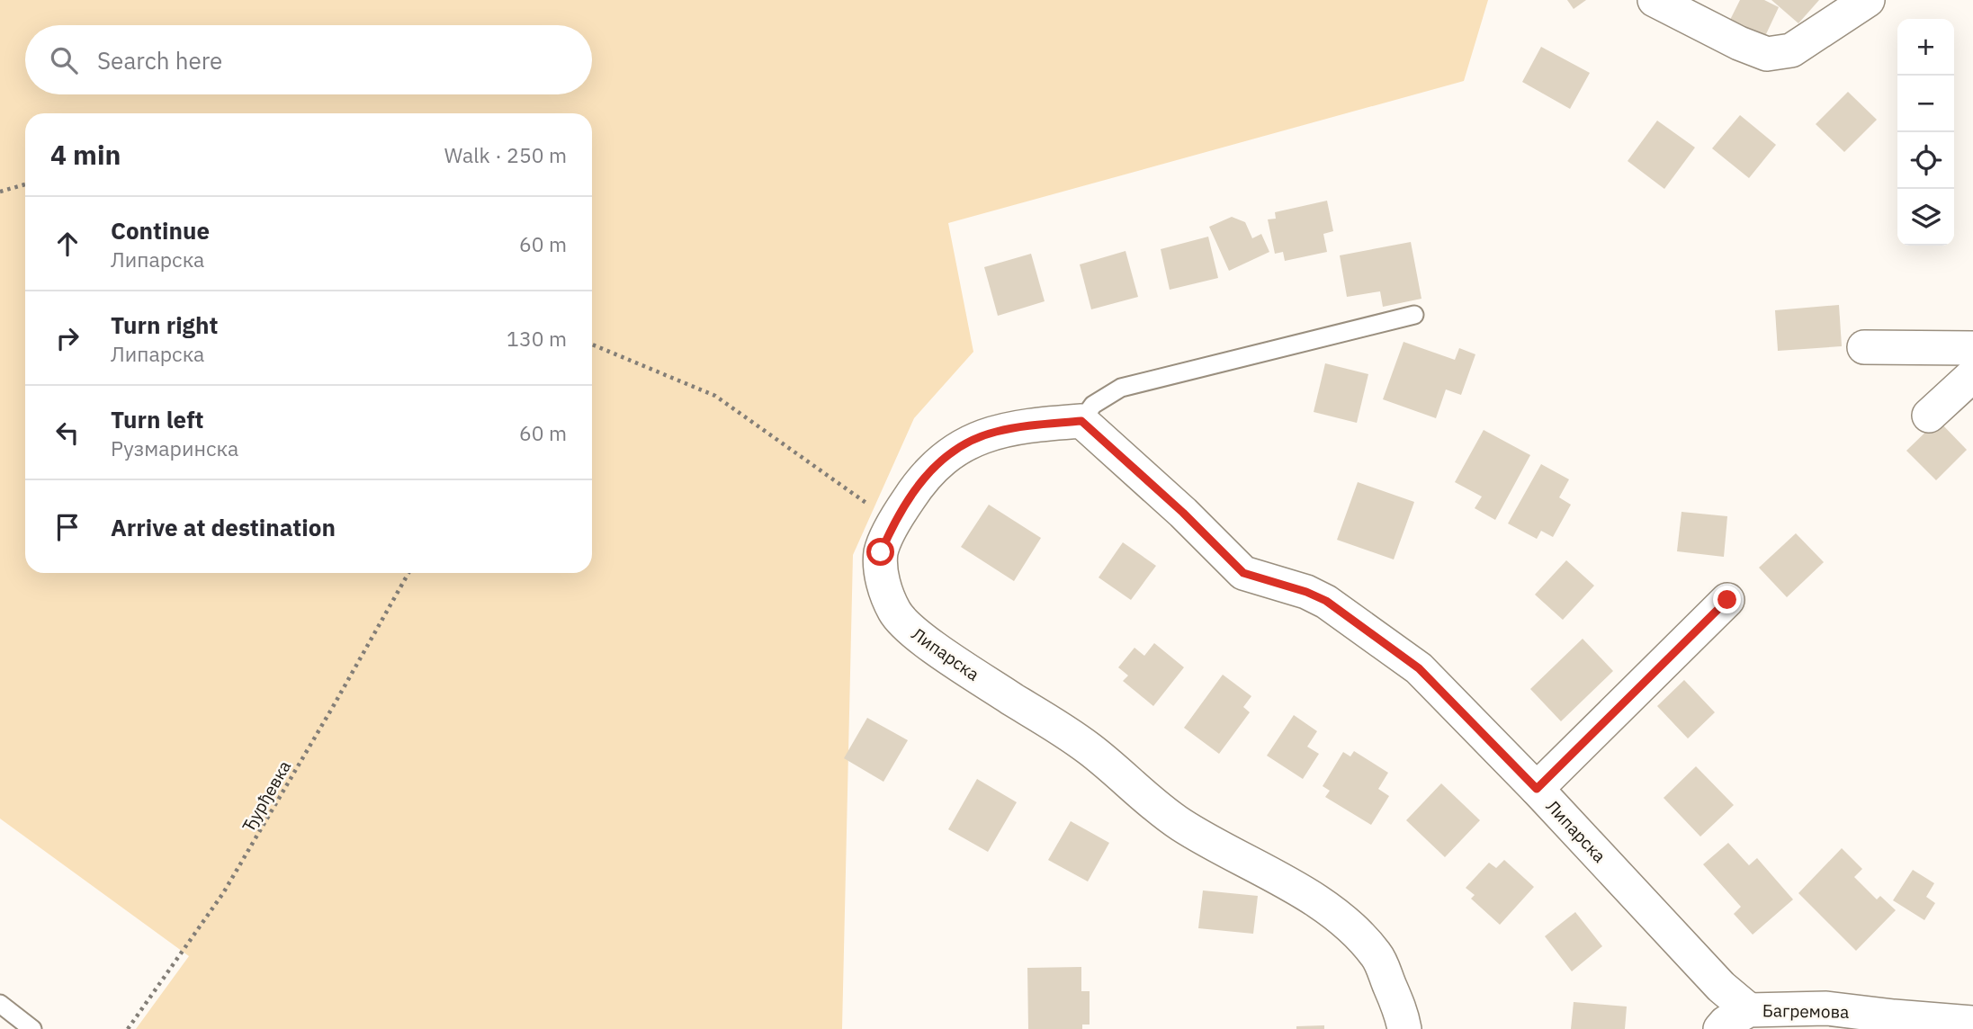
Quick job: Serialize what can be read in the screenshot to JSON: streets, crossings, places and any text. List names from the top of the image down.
{
  "streets": {
    "street": ["Липарска", "Багремова"],
    "path": ["Ђурђевка"]
  },
  "crossings": [
    ["Липарска", "Багремова"]
  ],
  "page": {
    "map_buttons": ["+", "−"],
    "search": "Search here",
    "heading": ["4 min", "Walk · 250 m"],
    "list": [
      ["Continue", "Липарска", "60 m"],
      ["Turn right", "Липарска", "130 m"],
      ["Turn left", "Рузмаринска", "60 m"],
      "Arrive at destination"
    ]
  }
}
